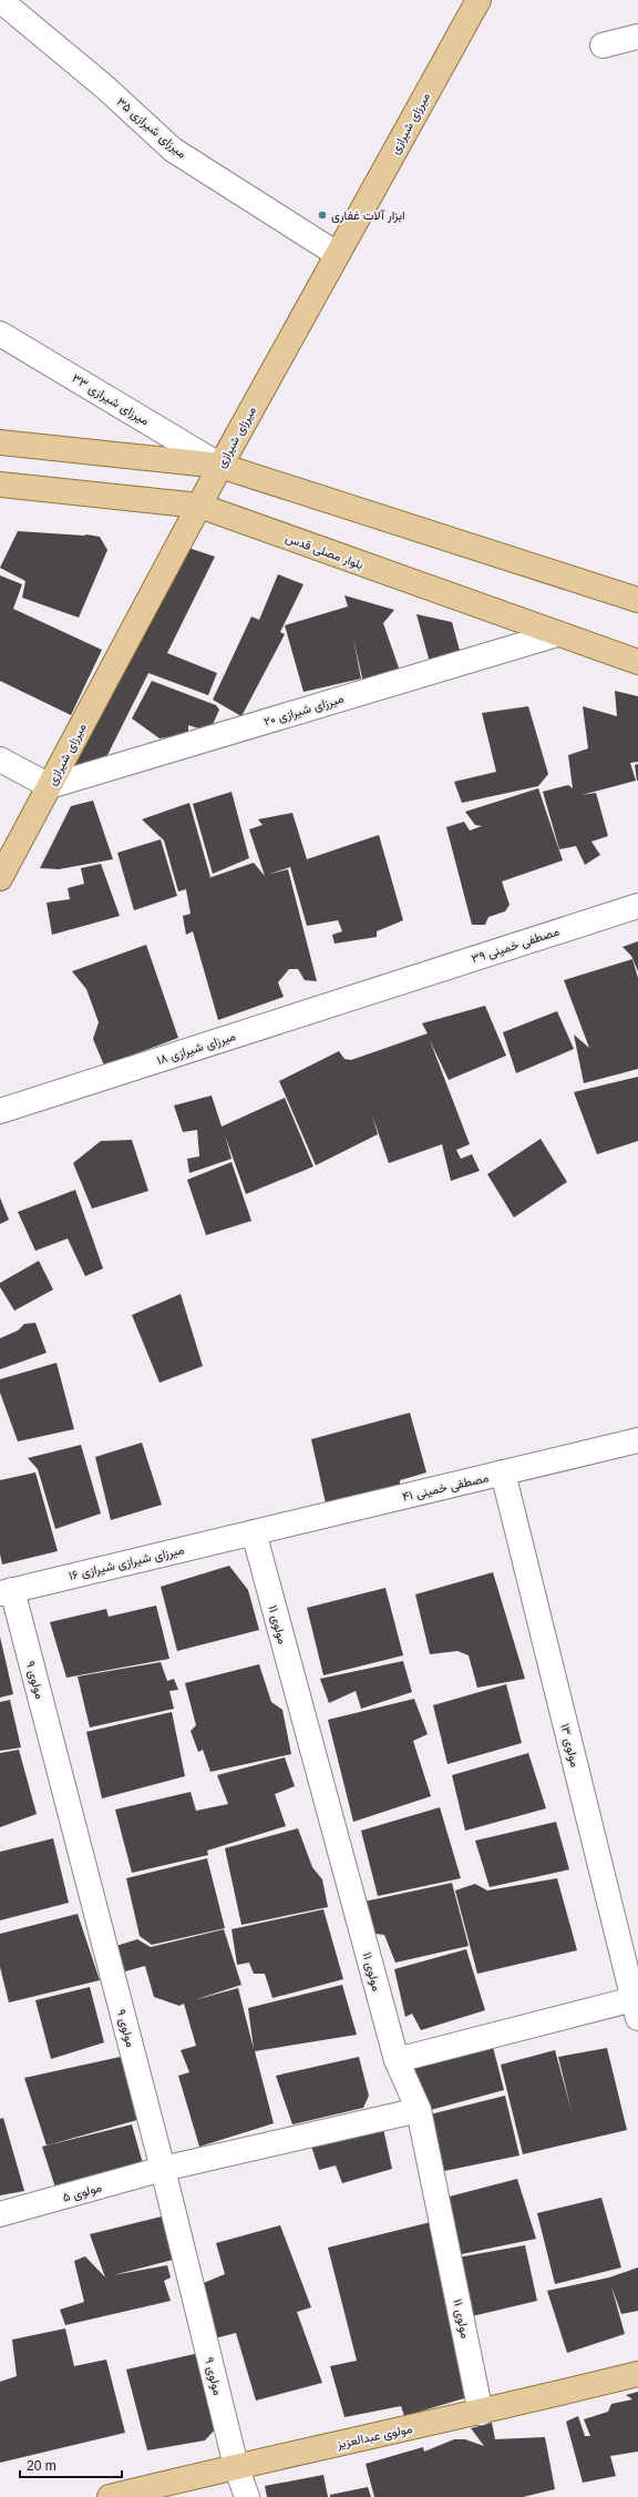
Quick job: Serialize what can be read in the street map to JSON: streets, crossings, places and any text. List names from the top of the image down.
{
  "streets": {
    "main road": ["میرزای شیرازی", "بلوار مصلی قدس", "مولوی عبدالعزیز"],
    "street": [
      "میرزای شیرازی ۳۵",
      "میرزای شیرازی ۳۳",
      "میرزای شیرازی ۲۰",
      "مصطفی خمینی ۳۹",
      "میرزای شیرازی ۱۸",
      "مصطفی خمینی ۴۱",
      "میرزای شیرازی شیرازی ۱۶",
      "مولوی ۱۱",
      "مولوی ۹",
      "مولوی ۱۳",
      "مولوی ۵"
    ]
  },
  "crossings": [
    ["میرزای شیرازی", "میرزای شیرازی ۳۵"],
    ["میرزای شیرازی", "میرزای شیرازی ۳۳"],
    ["میرزای شیرازی", "بلوار مصلی قدس"],
    ["میرزای شیرازی", "میرزای شیرازی ۲۰"],
    ["بلوار مصلی قدس", "میرزای شیرازی ۲۰"],
    ["مصطفی خمینی ۳۹", "میرزای شیرازی ۱۸"],
    ["مصطفی خمینی ۴۱", "میرزای شیرازی شیرازی ۱۶"],
    ["مصطفی خمینی ۴۱", "مولوی ۱۱"],
    ["مصطفی خمینی ۴۱", "مولوی ۱۳"],
    ["میرزای شیرازی شیرازی ۱۶", "مولوی ۱۱"],
    ["میرزای شیرازی شیرازی ۱۶", "مولوی ۹"],
    ["مولوی ۱۱", "مولوی ۵"],
    ["مولوی ۱۱", "مولوی عبدالعزیز"],
    ["مولوی ۹", "مولوی ۵"],
    ["مولوی ۹", "مولوی عبدالعزیز"]
  ],
  "places": ["ابزار آلات غفاری"],
  "scale_bar": "20 m"
}
